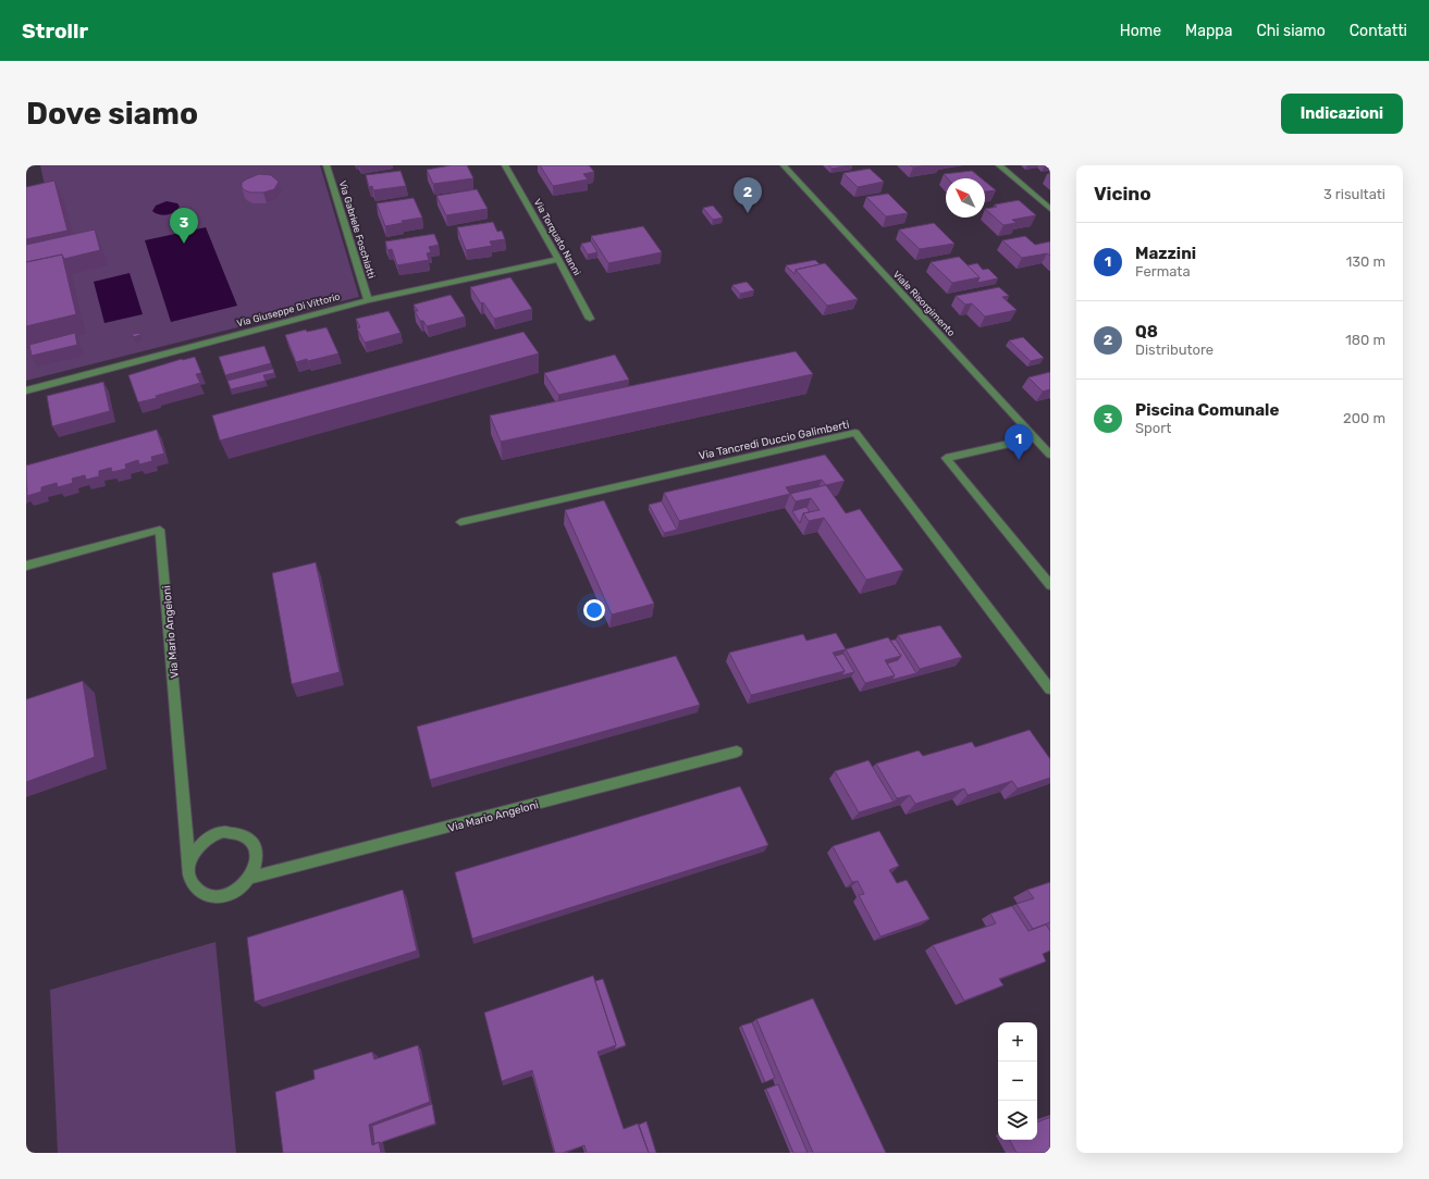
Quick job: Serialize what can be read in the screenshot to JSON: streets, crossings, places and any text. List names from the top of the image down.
{
  "streets": {
    "street": [
      "Via Gabriele Foschiatti",
      "Via Torquato Nanni",
      "Viale Risorgimento",
      "Via Giuseppe Di Vittorio",
      "Via Tancredi Duccio Galimberti",
      "Via Mario Angeloni"
    ]
  },
  "crossings": [
    ["Via Gabriele Foschiatti", "Via Giuseppe Di Vittorio"],
    ["Via Torquato Nanni", "Via Giuseppe Di Vittorio"]
  ],
  "north": "top left",
  "page": {
    "header": "Strollr",
    "nav": [
      "Home",
      "Mappa",
      "Chi siamo",
      "Contatti"
    ],
    "buttons": "Indicazioni",
    "title": "Dove siamo",
    "heading": ["Vicino", "3 risultati"],
    "pins": ["2", "3", "1"],
    "list": [
      {
        "mark": "1",
        "name": "Mazzini",
        "note": "Fermata",
        "value": "130 m"
      },
      {
        "mark": "2",
        "name": "Q8",
        "note": "Distributore",
        "value": "180 m"
      },
      {
        "mark": "3",
        "name": "Piscina Comunale",
        "note": "Sport",
        "value": "200 m"
      }
    ],
    "map_buttons": ["+", "−"]
  }
}
